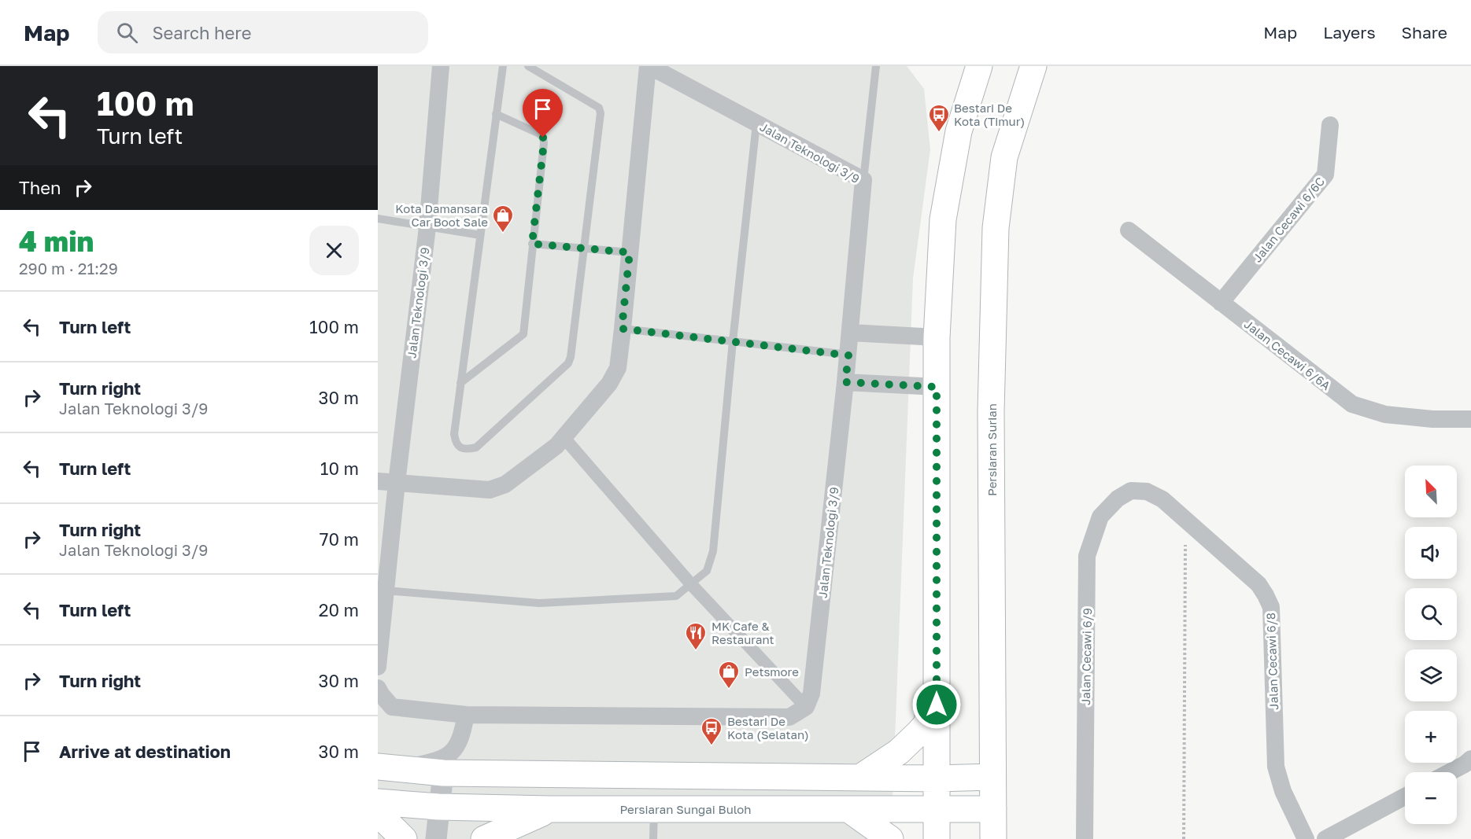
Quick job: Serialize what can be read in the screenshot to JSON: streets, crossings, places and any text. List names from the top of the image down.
{
  "streets": {
    "main road": ["Persiaran Surian", "Persiaran Sungai Buloh"],
    "street": [
      "Jalan Teknologi 3/9",
      "Jalan Cecawi 6/6C",
      "Jalan Cecawi 6/6A",
      "Jalan Cecawi 6/9",
      "Jalan Cecawi 6/8"
    ]
  },
  "crossings": [
    ["Jalan Cecawi 6/6C", "Jalan Cecawi 6/6A"],
    ["Persiaran Surian", "Persiaran Sungai Buloh"],
    ["Jalan Cecawi 6/9", "Jalan Cecawi 6/8"]
  ],
  "places": {
    "bus stop": ["Bestari De Kota (Timur)", "Bestari De Kota (Selatan)"],
    "shop": ["Kota Damansara Car Boot Sale", "Petsmore"],
    "restaurant": ["MK Cafe & Restaurant"]
  },
  "north": "top left",
  "page": {
    "header": "Map",
    "search": "Search here",
    "nav": ["Map", "Layers", "Share"],
    "turn": ["100 m", "Turn left"],
    "then": "Then",
    "heading": ["4 min", "290 m · 21:29"],
    "list": [
      {
        "name": "Turn left",
        "value": "100 m"
      },
      {
        "name": "Turn right",
        "note": "Jalan Teknologi 3/9",
        "value": "30 m"
      },
      {
        "name": "Turn left",
        "value": "10 m"
      },
      {
        "name": "Turn right",
        "note": "Jalan Teknologi 3/9",
        "value": "70 m"
      },
      {
        "name": "Turn left",
        "value": "20 m"
      },
      {
        "name": "Turn right",
        "value": "30 m"
      },
      {
        "name": "Arrive at destination",
        "value": "30 m"
      }
    ],
    "map_buttons": ["+", "−"]
  }
}
